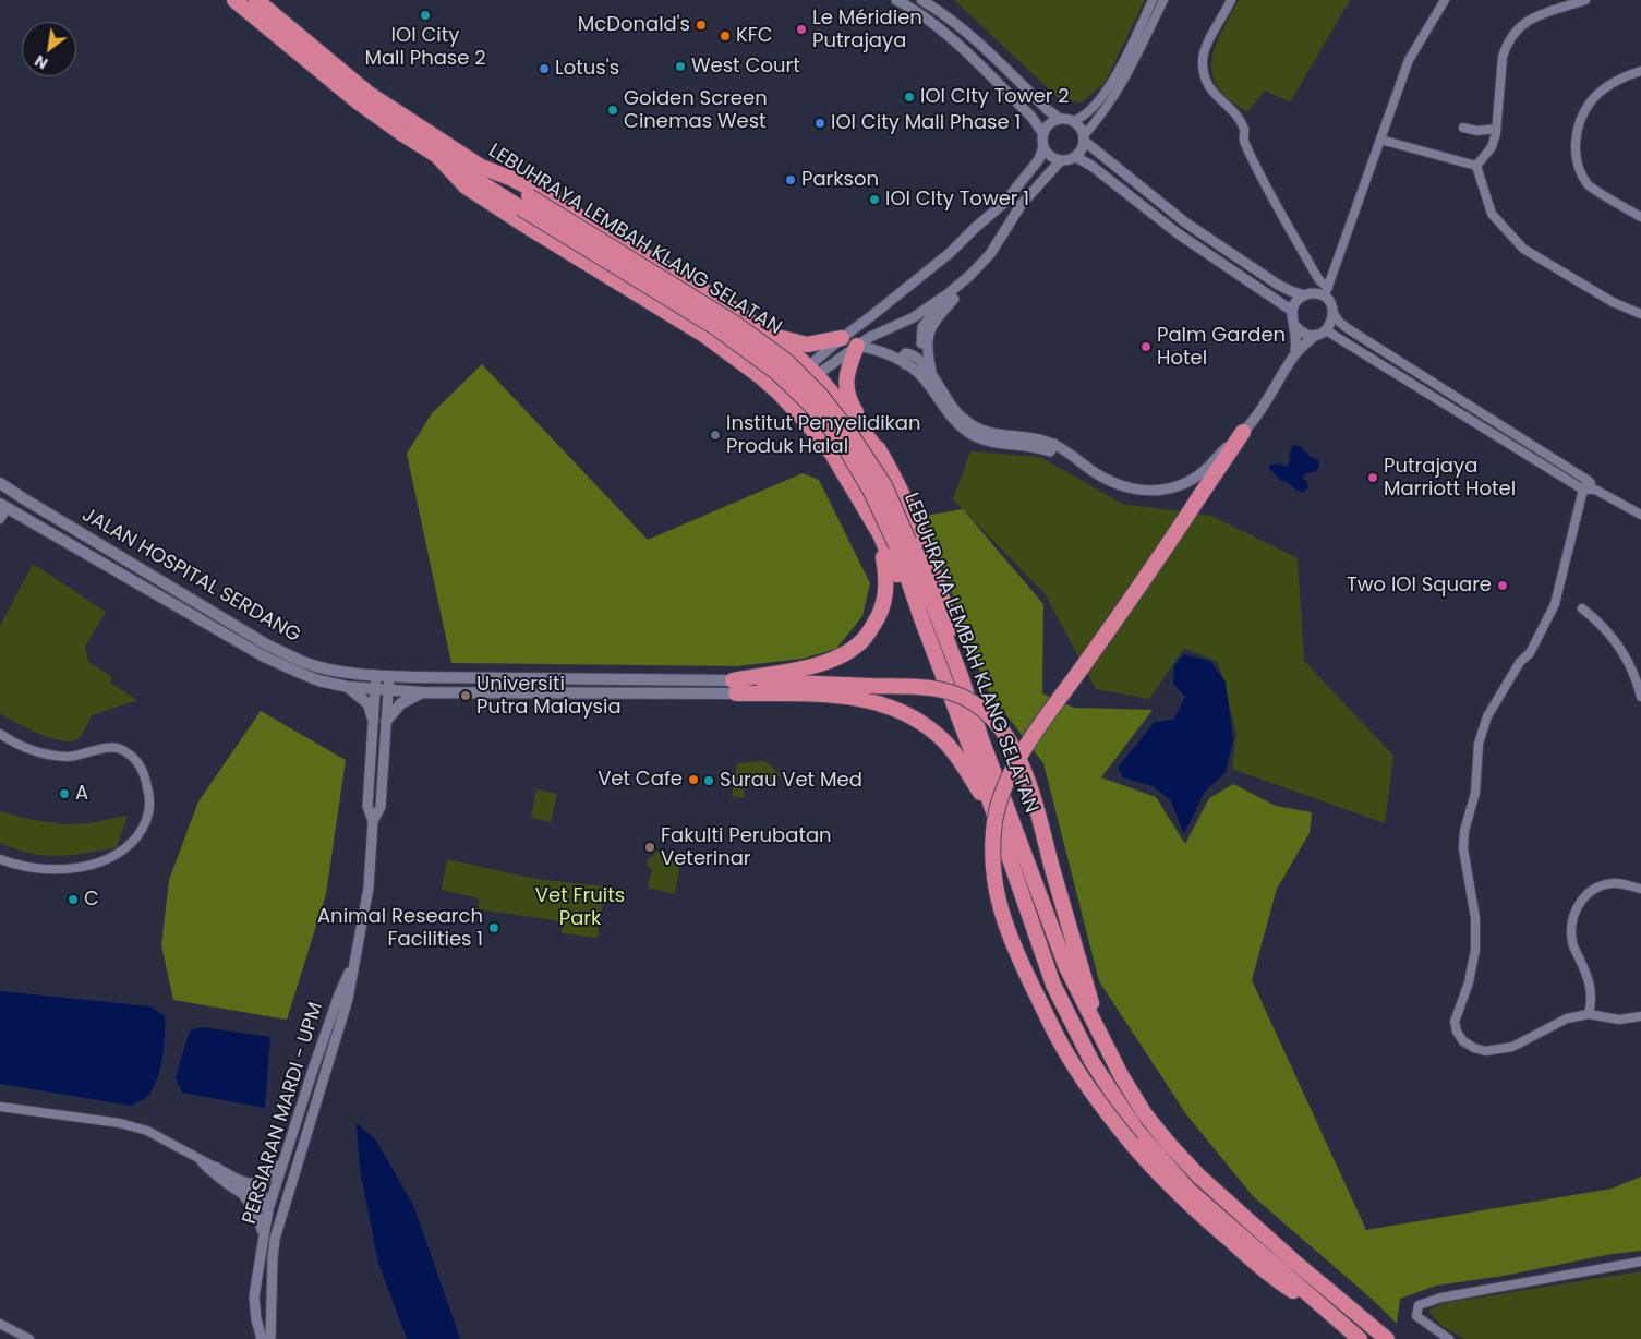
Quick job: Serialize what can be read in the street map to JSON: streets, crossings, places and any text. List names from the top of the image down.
{
  "streets": {
    "highway": ["LEBUHRAYA LEMBAH KLANG SELATAN"],
    "main road": ["JALAN HOSPITAL SERDANG"],
    "street": ["PERSIARAN MARDI - UPM"]
  },
  "crossings": [
    ["JALAN HOSPITAL SERDANG", "PERSIARAN MARDI - UPM"]
  ],
  "parks": ["Vet Fruits Park"],
  "places": [
    "IOI City Mall Phase 2",
    "McDonald's",
    "Le Méridien Putrajaya",
    "KFC",
    "West Court",
    "Lotus's",
    "IOI CIty Tower 2",
    "Golden Screen Cinemas West",
    "IOI City Mall Phase 1",
    "Parkson",
    "IOI CIty Tower 1",
    "Palm Garden Hotel",
    "Institut Penyelidikan Produk Halal",
    "Putrajaya Marriott Hotel",
    "Two IOI Square",
    "Universiti Putra Malaysia",
    "Vet Cafe",
    "Surau Vet Med",
    "A",
    "Fakulti Perubatan Veterinar",
    "C",
    "Animal Research Facilities 1"
  ],
  "north": "bottom left"
}
